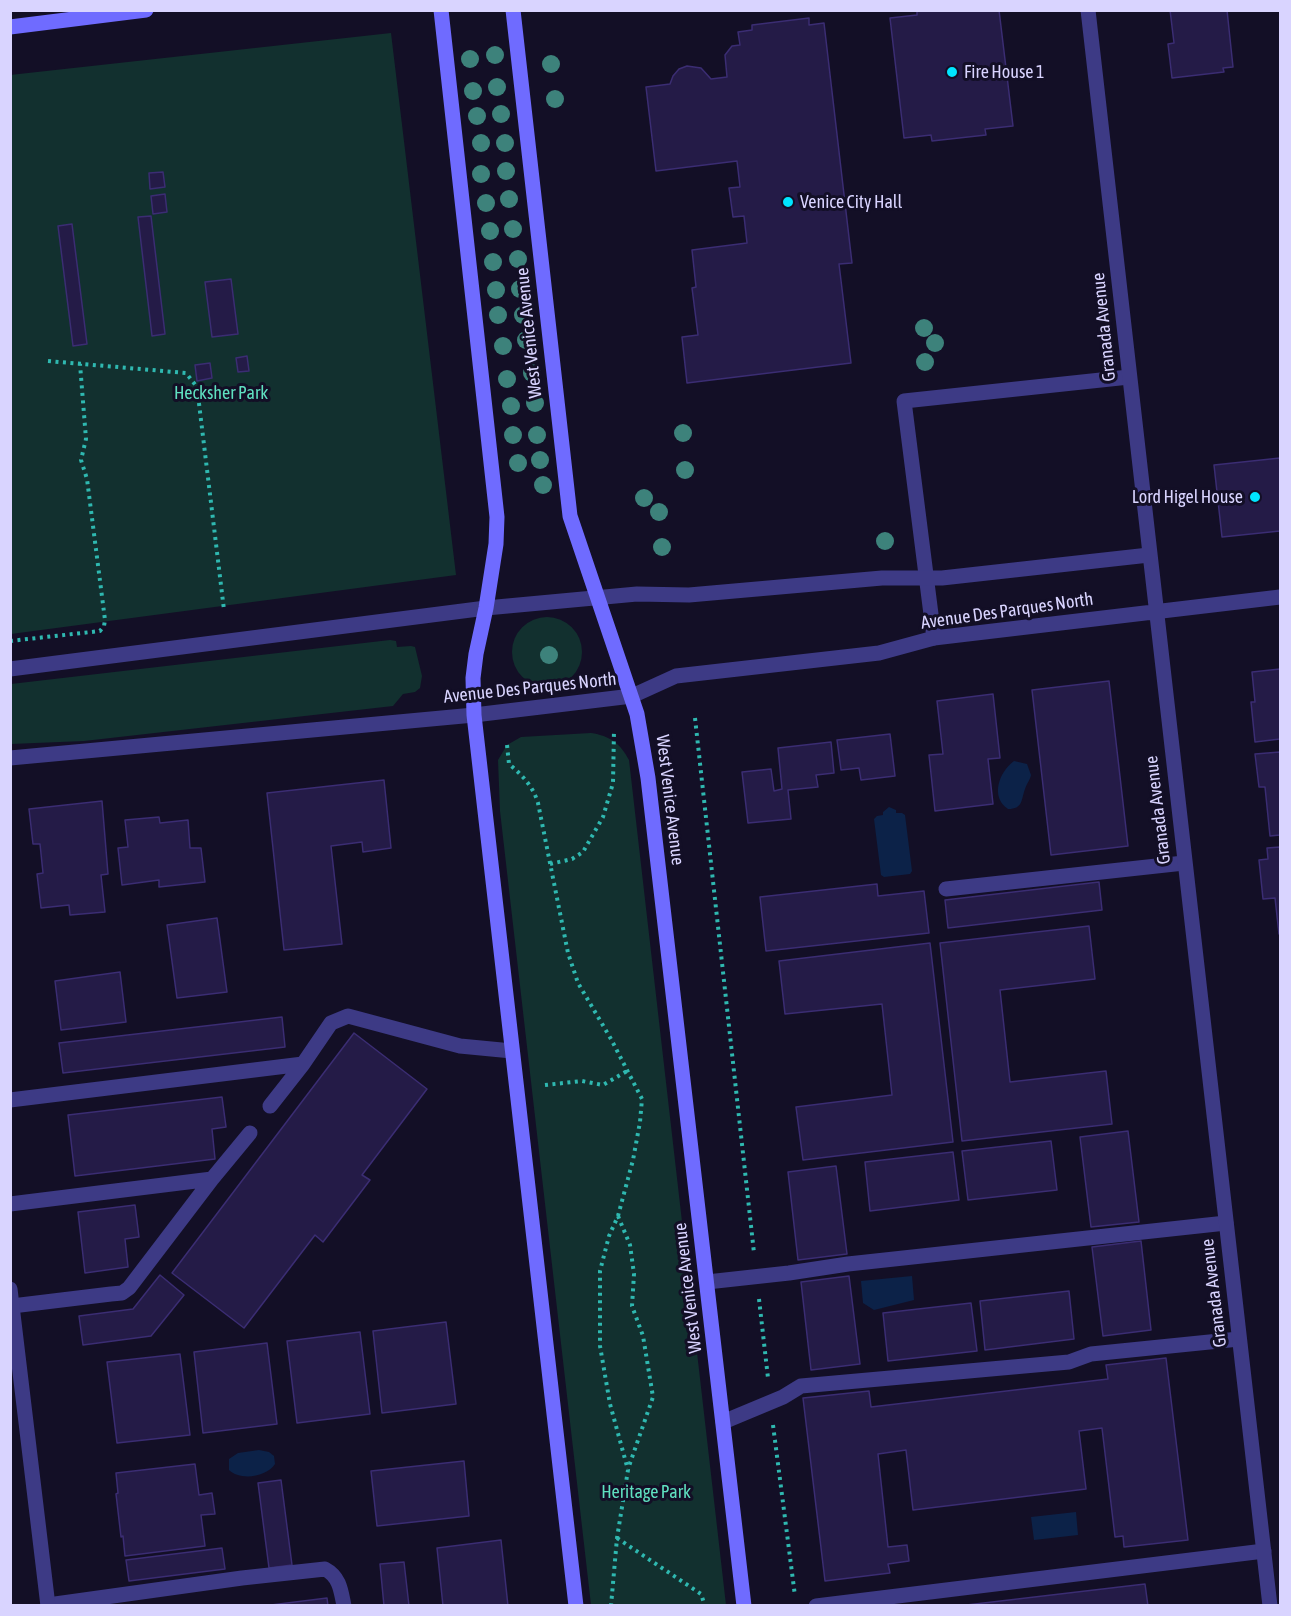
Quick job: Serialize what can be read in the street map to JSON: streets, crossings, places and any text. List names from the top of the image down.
{
  "streets": {
    "street": ["Granada Avenue", "West Venice Avenue", "Avenue Des Parques North"]
  },
  "crossings": [
    ["Granada Avenue", "Avenue Des Parques North"],
    ["West Venice Avenue", "Avenue Des Parques North"]
  ],
  "parks": ["Hecksher Park", "Heritage Park"],
  "places": ["Fire House 1", "Venice City Hall", "Lord Higel House"]
}
